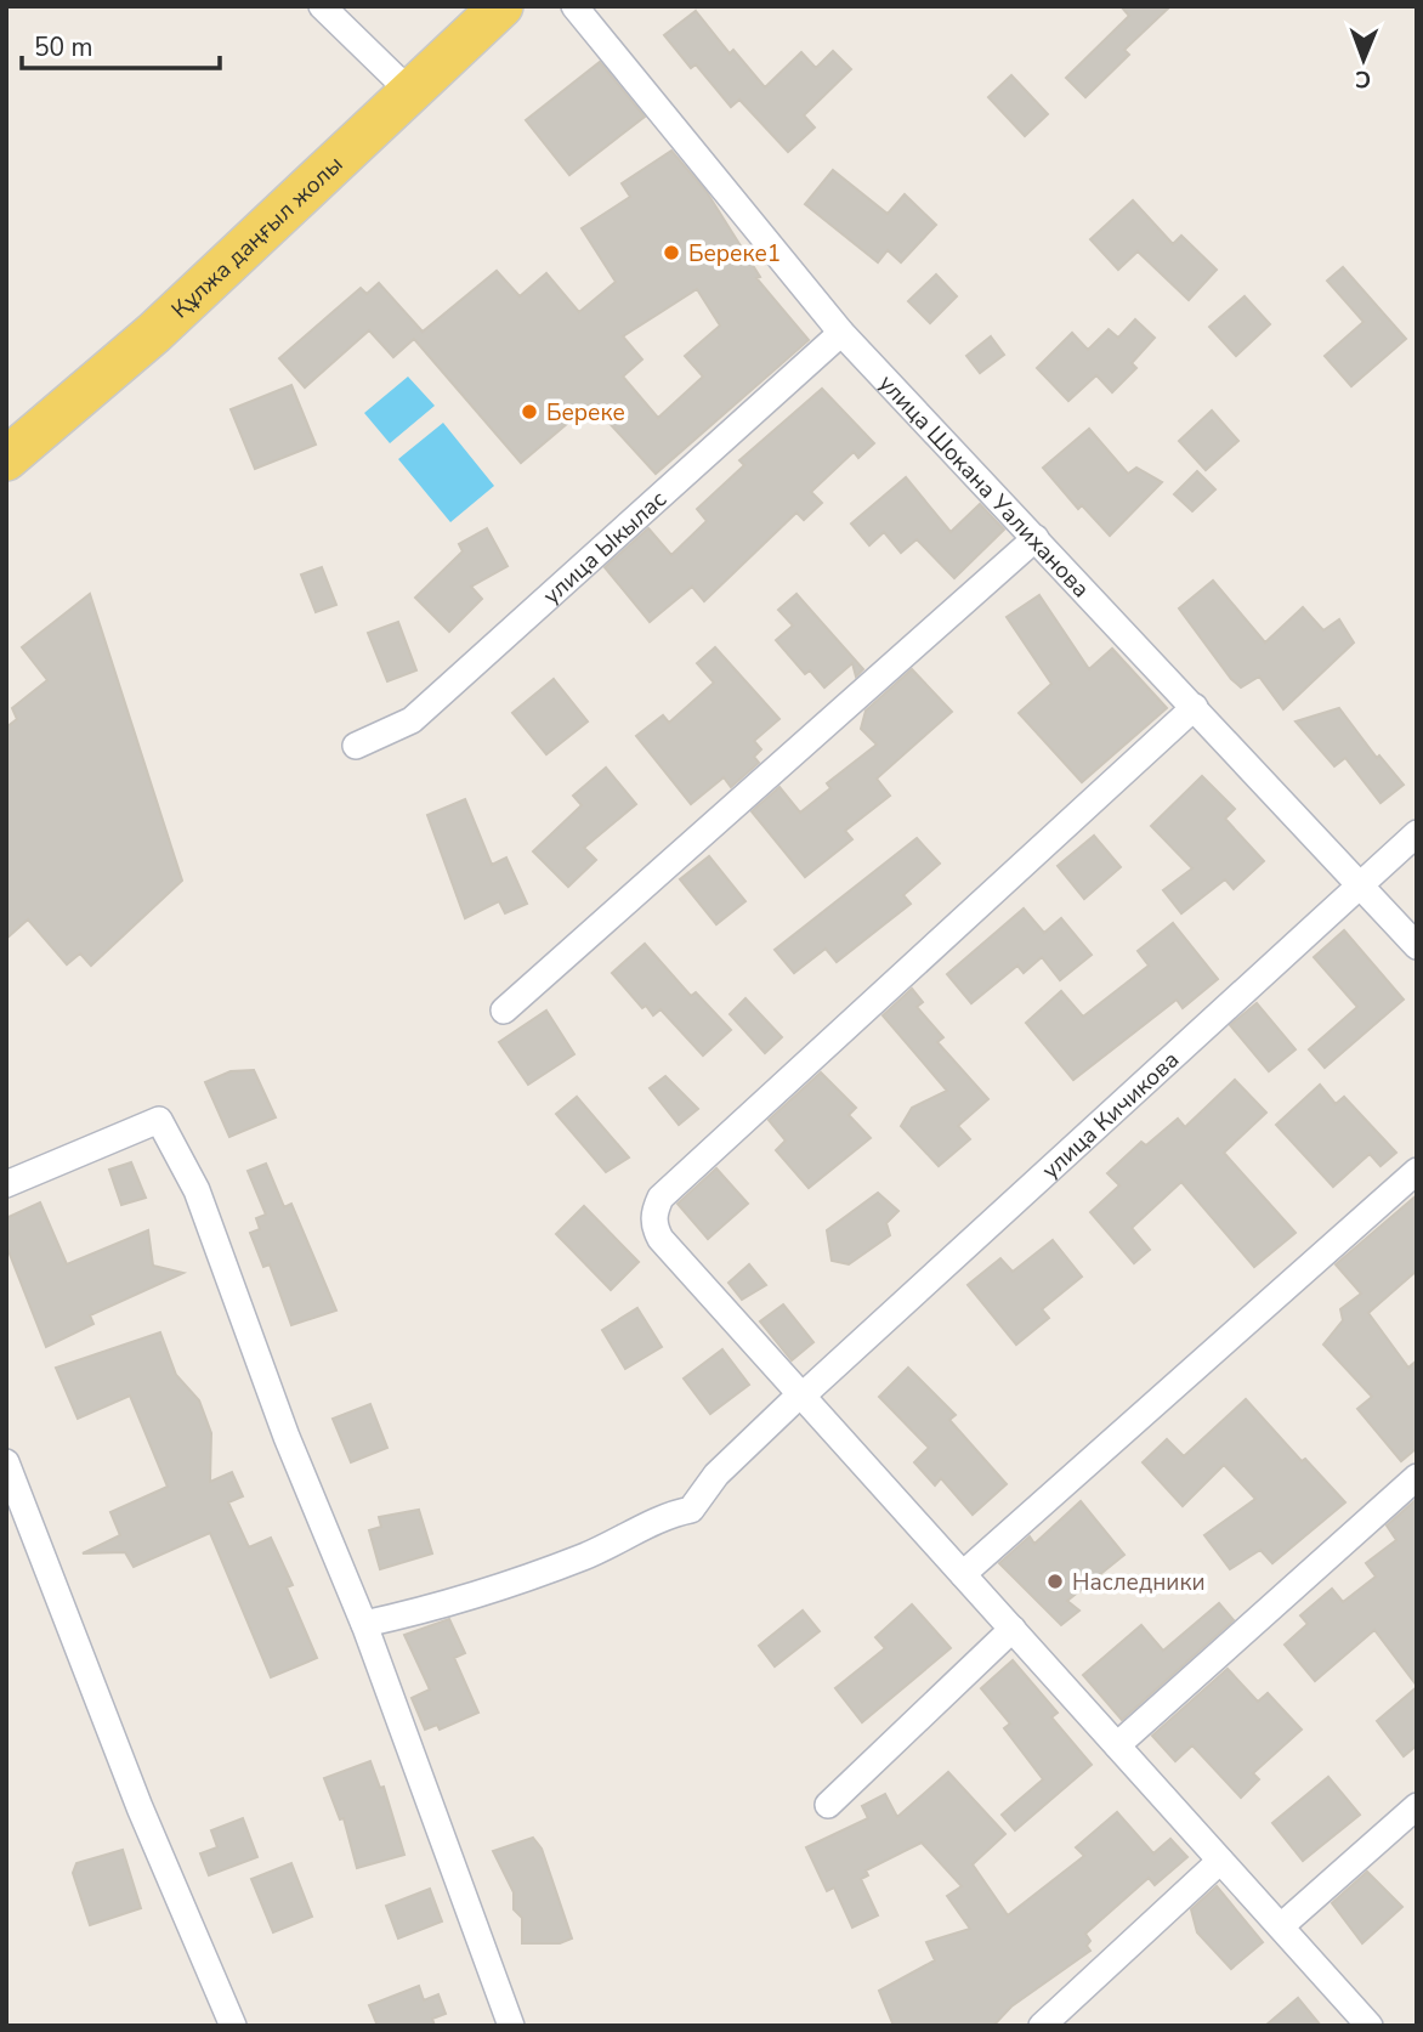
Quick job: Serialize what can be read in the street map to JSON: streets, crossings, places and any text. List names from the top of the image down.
{
  "streets": {
    "main road": ["Құлжа даңғыл жолы"],
    "street": ["улица Шокана Уалиханова", "улица Ыкылас", "улица Кичикова"]
  },
  "crossings": [
    ["улица Шокана Уалиханова", "улица Ыкылас"],
    ["улица Шокана Уалиханова", "улица Кичикова"]
  ],
  "places": ["Береке1", "Береке", "Наследники"],
  "scale_bar": "50 m",
  "north": "bottom"
}
